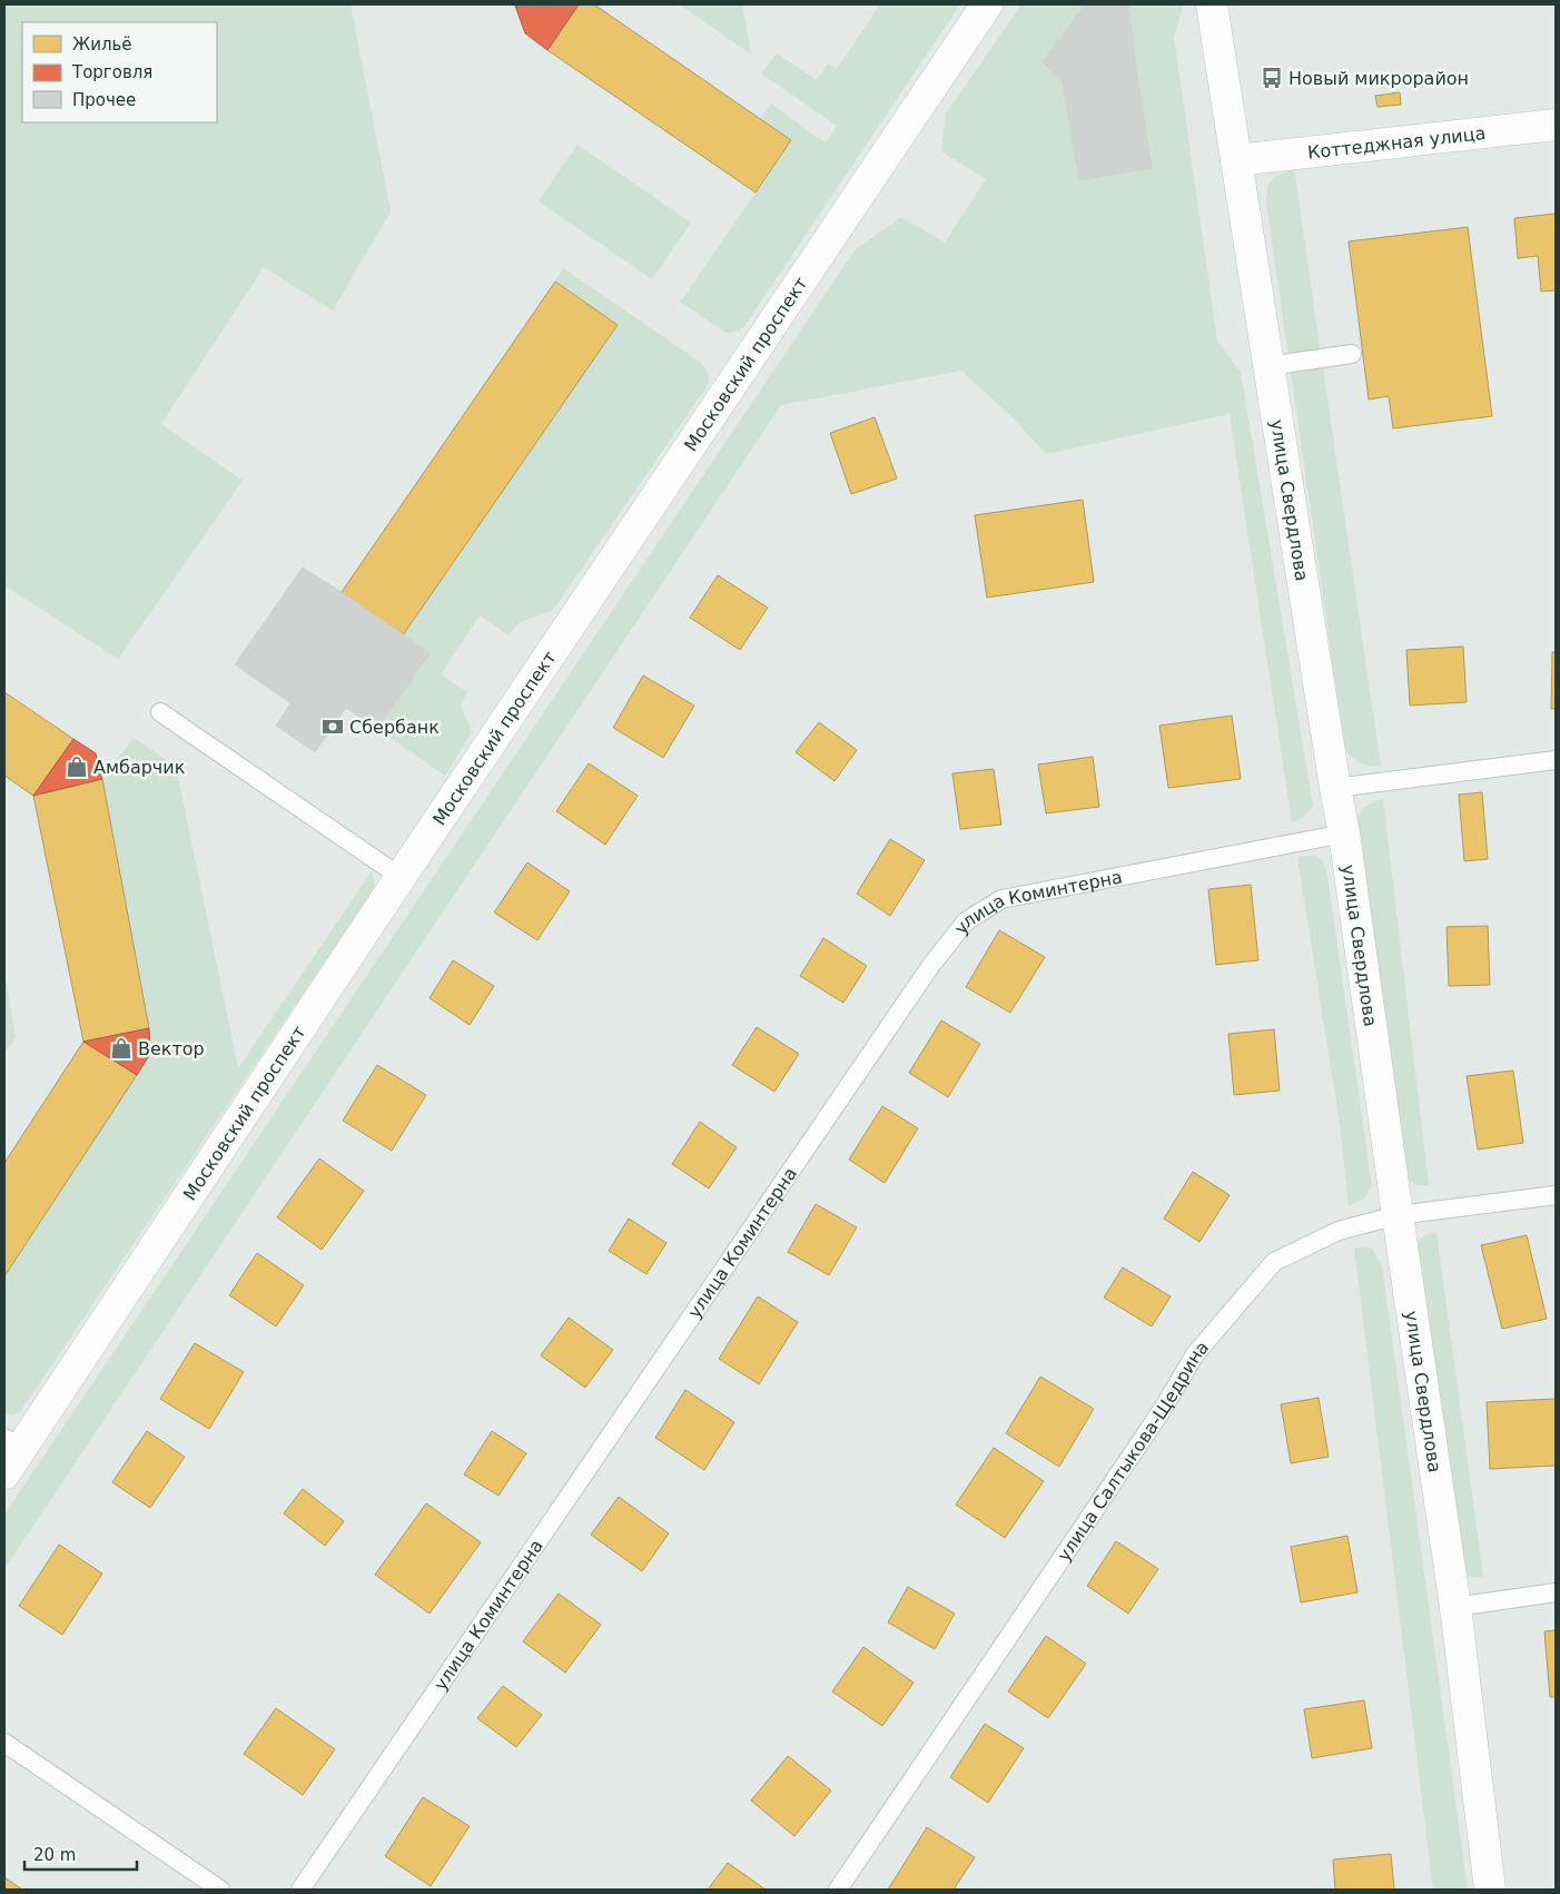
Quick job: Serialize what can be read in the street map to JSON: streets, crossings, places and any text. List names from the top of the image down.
{
  "streets": {
    "street": ["Коттеджная улица", "Московский проспект", "улица Свердлова"],
    "lane": ["улица Коминтерна", "улица Салтыкова-Щедрина"]
  },
  "crossings": [
    ["Коттеджная улица", "улица Свердлова"],
    ["улица Свердлова", "улица Коминтерна"],
    ["улица Свердлова", "улица Салтыкова-Щедрина"]
  ],
  "places": {
    "bus stop": ["Новый микрорайон"],
    "bank": ["Сбербанк"],
    "shop": ["Амбарчик", "Вектор"]
  },
  "legend": ["Жильё", "Торговля", "Прочее"],
  "scale_bar": "20 m"
}
